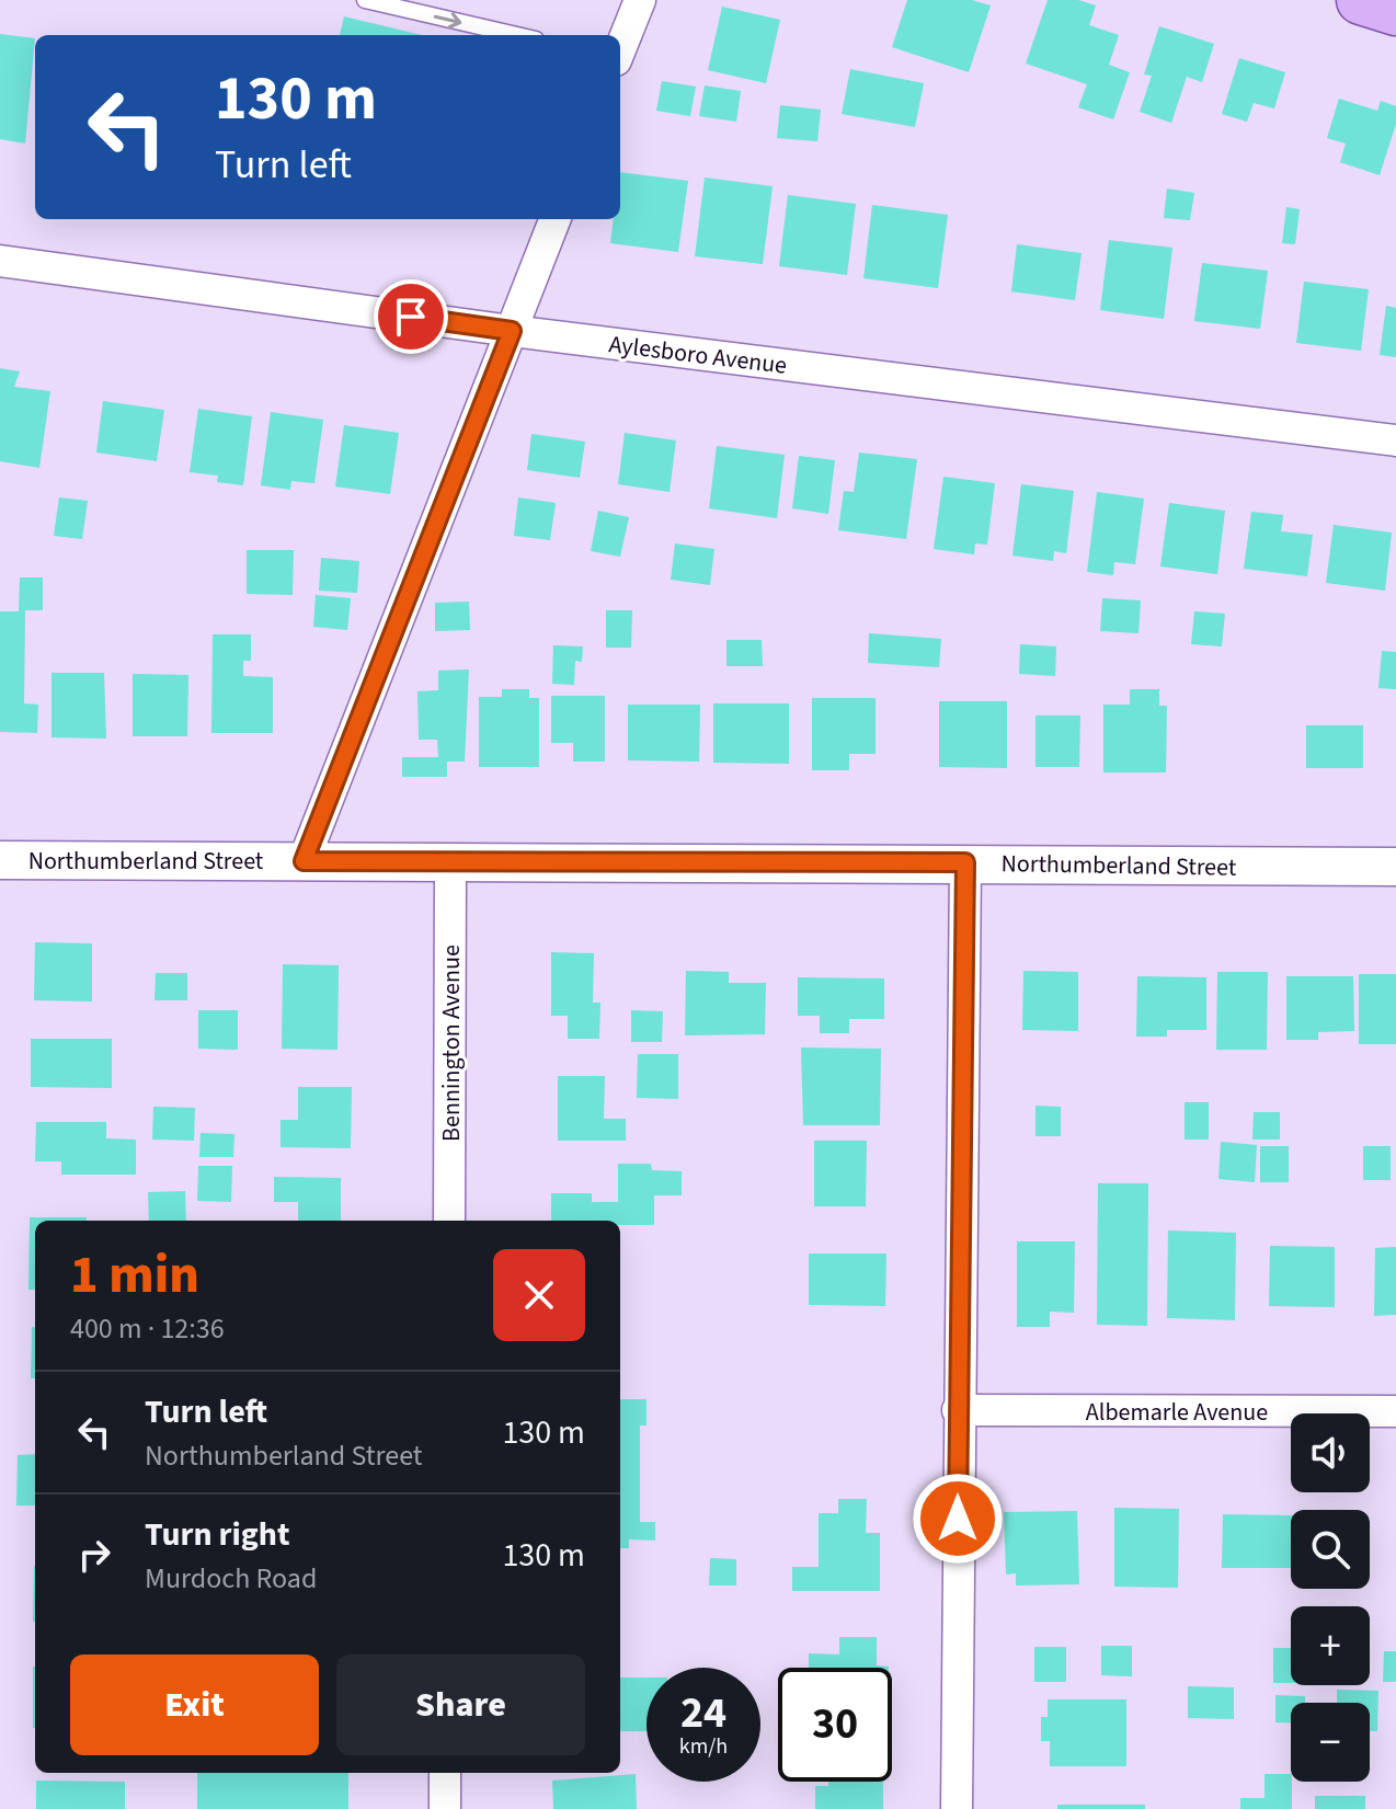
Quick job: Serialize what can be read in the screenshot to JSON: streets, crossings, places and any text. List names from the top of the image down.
{
  "streets": {
    "street": [
      "Aylesboro Avenue",
      "Northumberland Street",
      "Bennington Avenue",
      "Albemarle Avenue"
    ]
  },
  "crossings": [
    ["Northumberland Street", "Bennington Avenue"]
  ],
  "page": {
    "turn": ["130 m", "Turn left"],
    "heading": ["1 min", "400 m · 12:36"],
    "list": [
      {
        "name": "Turn left",
        "note": "Northumberland Street",
        "value": "130 m"
      },
      {
        "name": "Turn right",
        "note": "Murdoch Road",
        "value": "130 m"
      }
    ],
    "map_buttons": ["+", "−"],
    "buttons": ["Exit", "Share"],
    "speed": "24 km/h",
    "limit": "30"
  }
}
